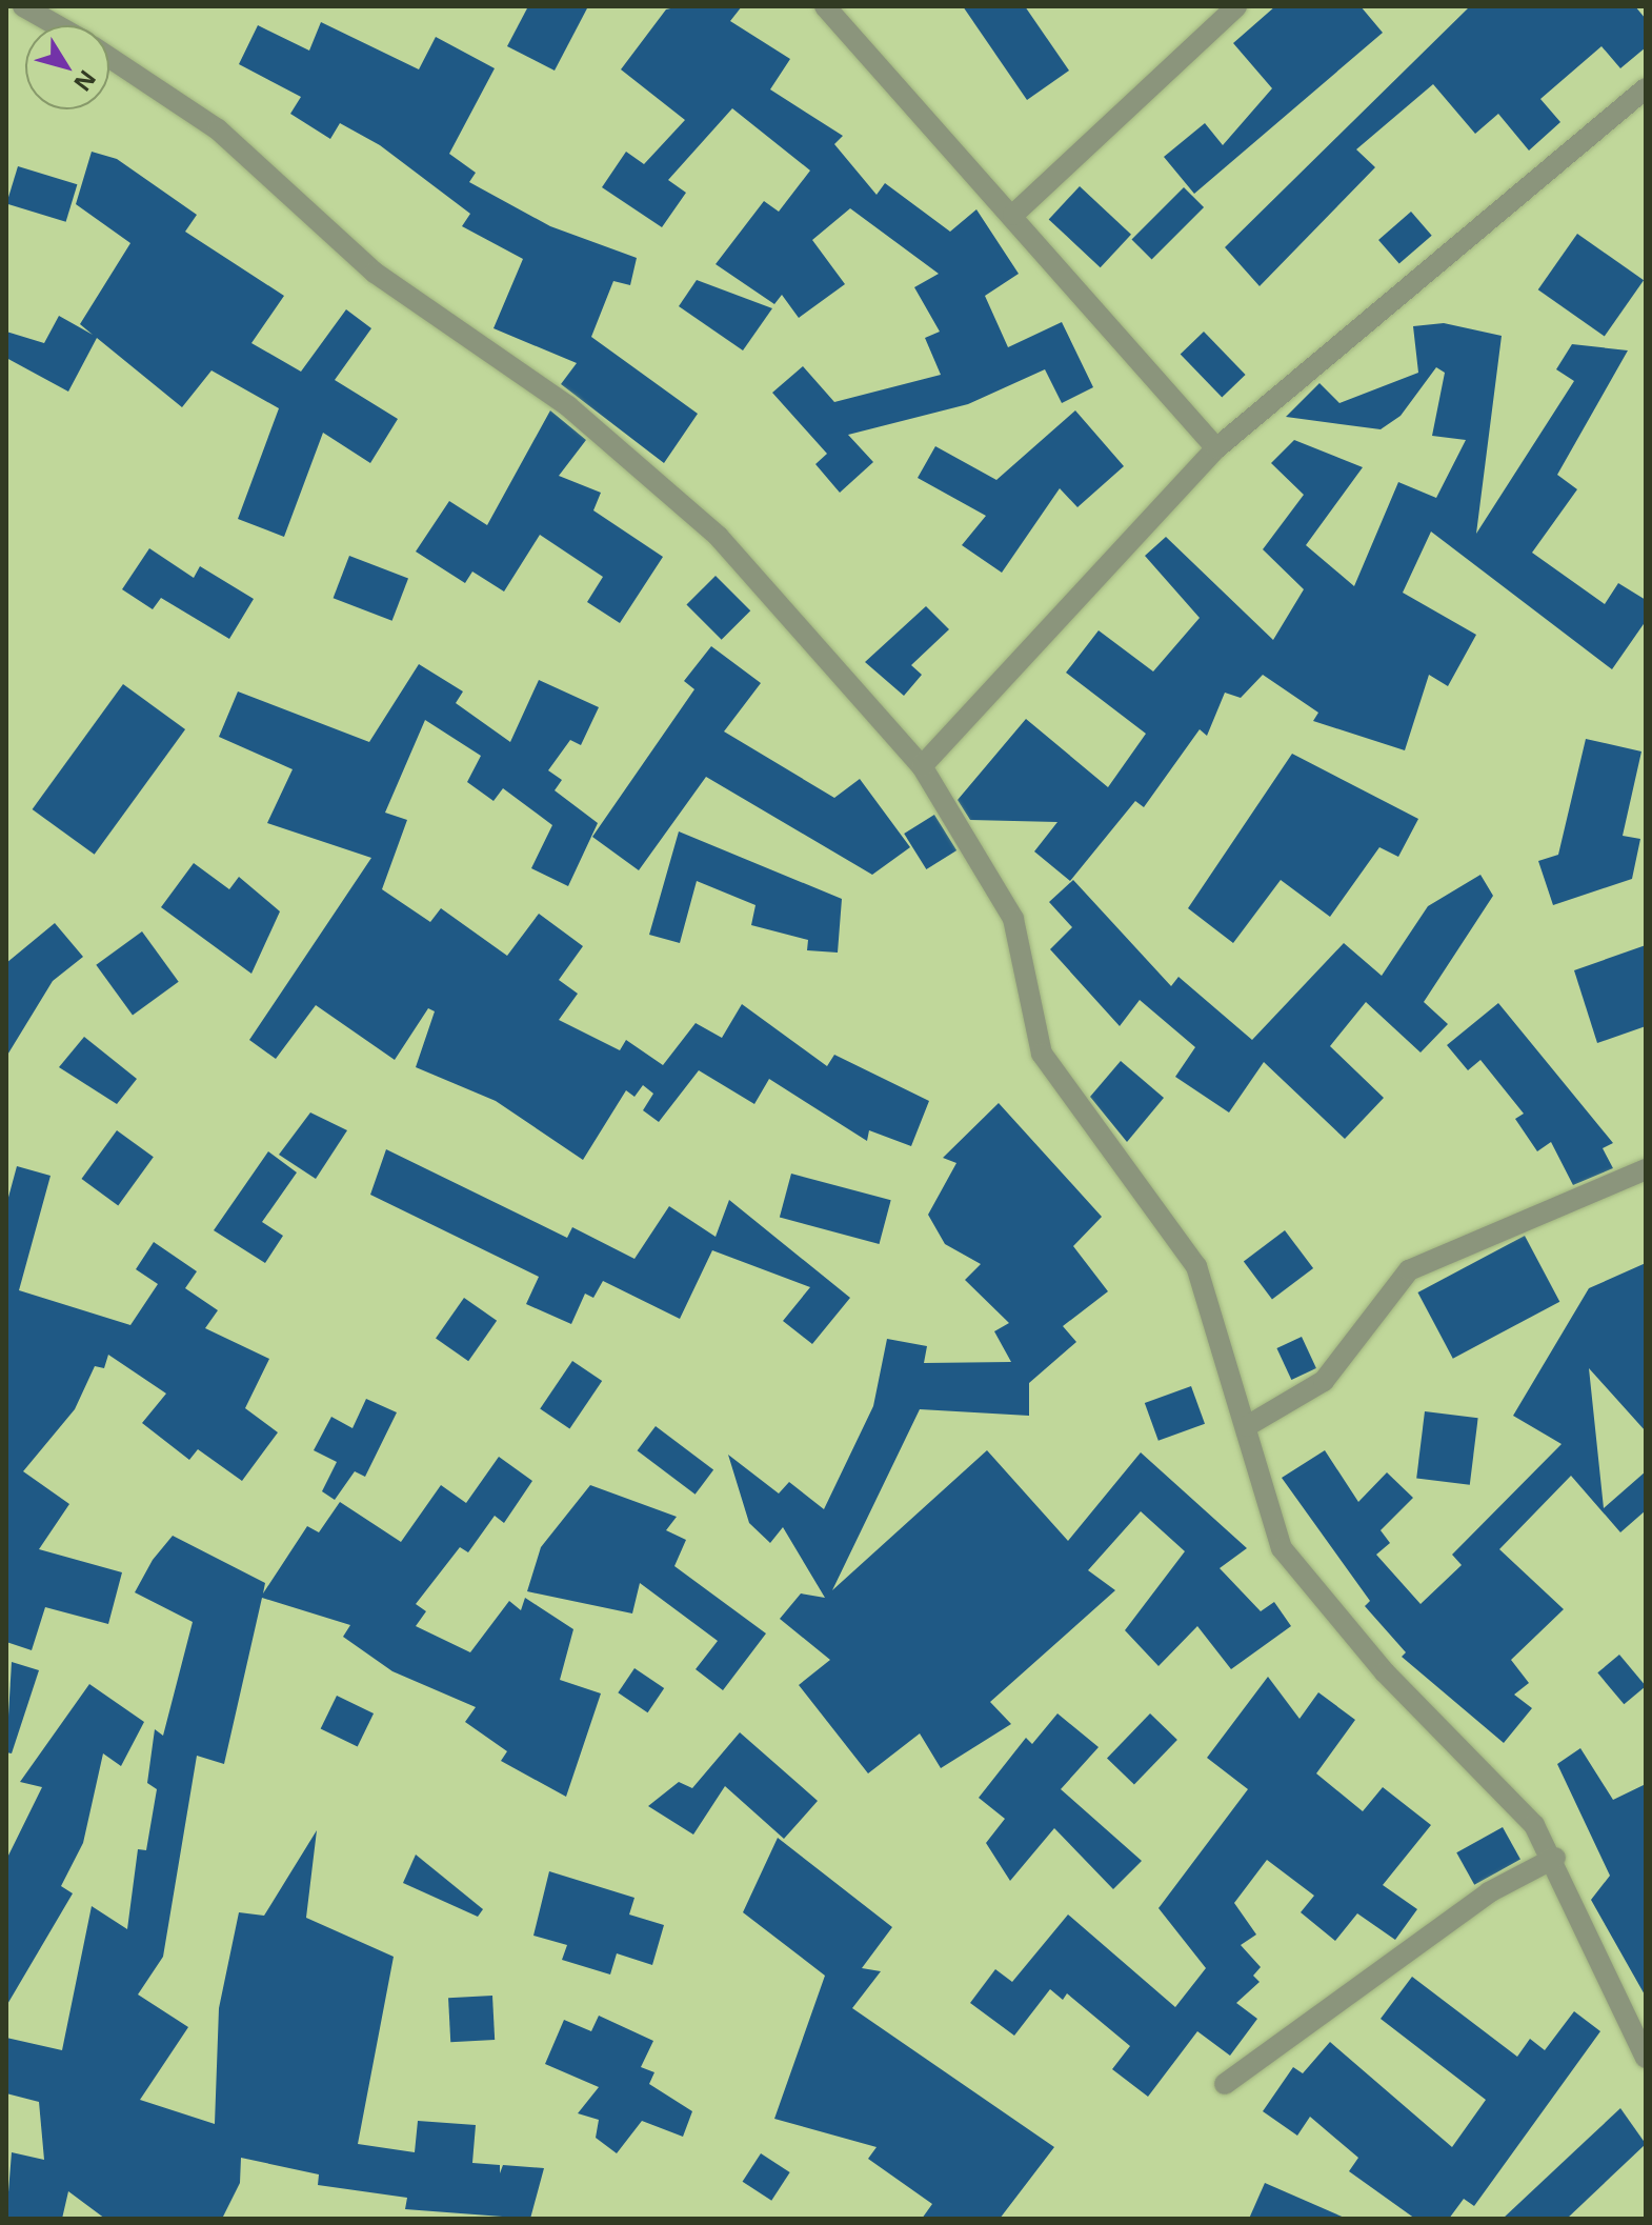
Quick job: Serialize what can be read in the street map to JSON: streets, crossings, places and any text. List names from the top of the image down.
{
  "north": "bottom right"
}
